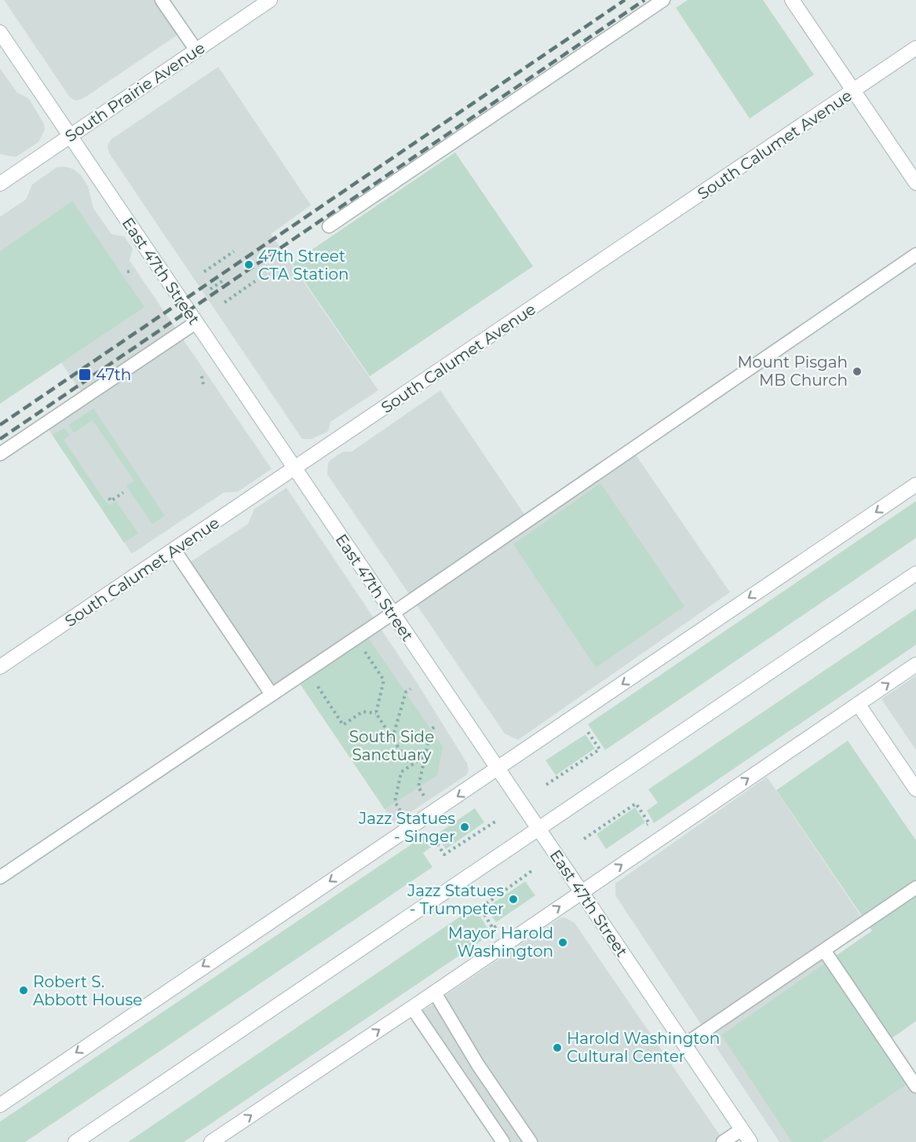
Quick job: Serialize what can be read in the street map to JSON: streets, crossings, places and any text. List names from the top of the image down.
{
  "streets": {
    "street": ["South Prairie Avenue", "South Calumet Avenue", "East 47th Street"]
  },
  "crossings": [
    ["South Prairie Avenue", "East 47th Street"],
    ["South Calumet Avenue", "East 47th Street"]
  ],
  "parks": ["South Side Sanctuary"],
  "places": {
    "other": [
      "47th Street CTA Station",
      "Mount Pisgah MB Church",
      "Jazz Statues - Singer",
      "Jazz Statues - Trumpeter",
      "Mayor Harold Washington",
      "Robert S. Abbott House",
      "Harold Washington Cultural Center"
    ],
    "transit": ["47th"]
  }
}
